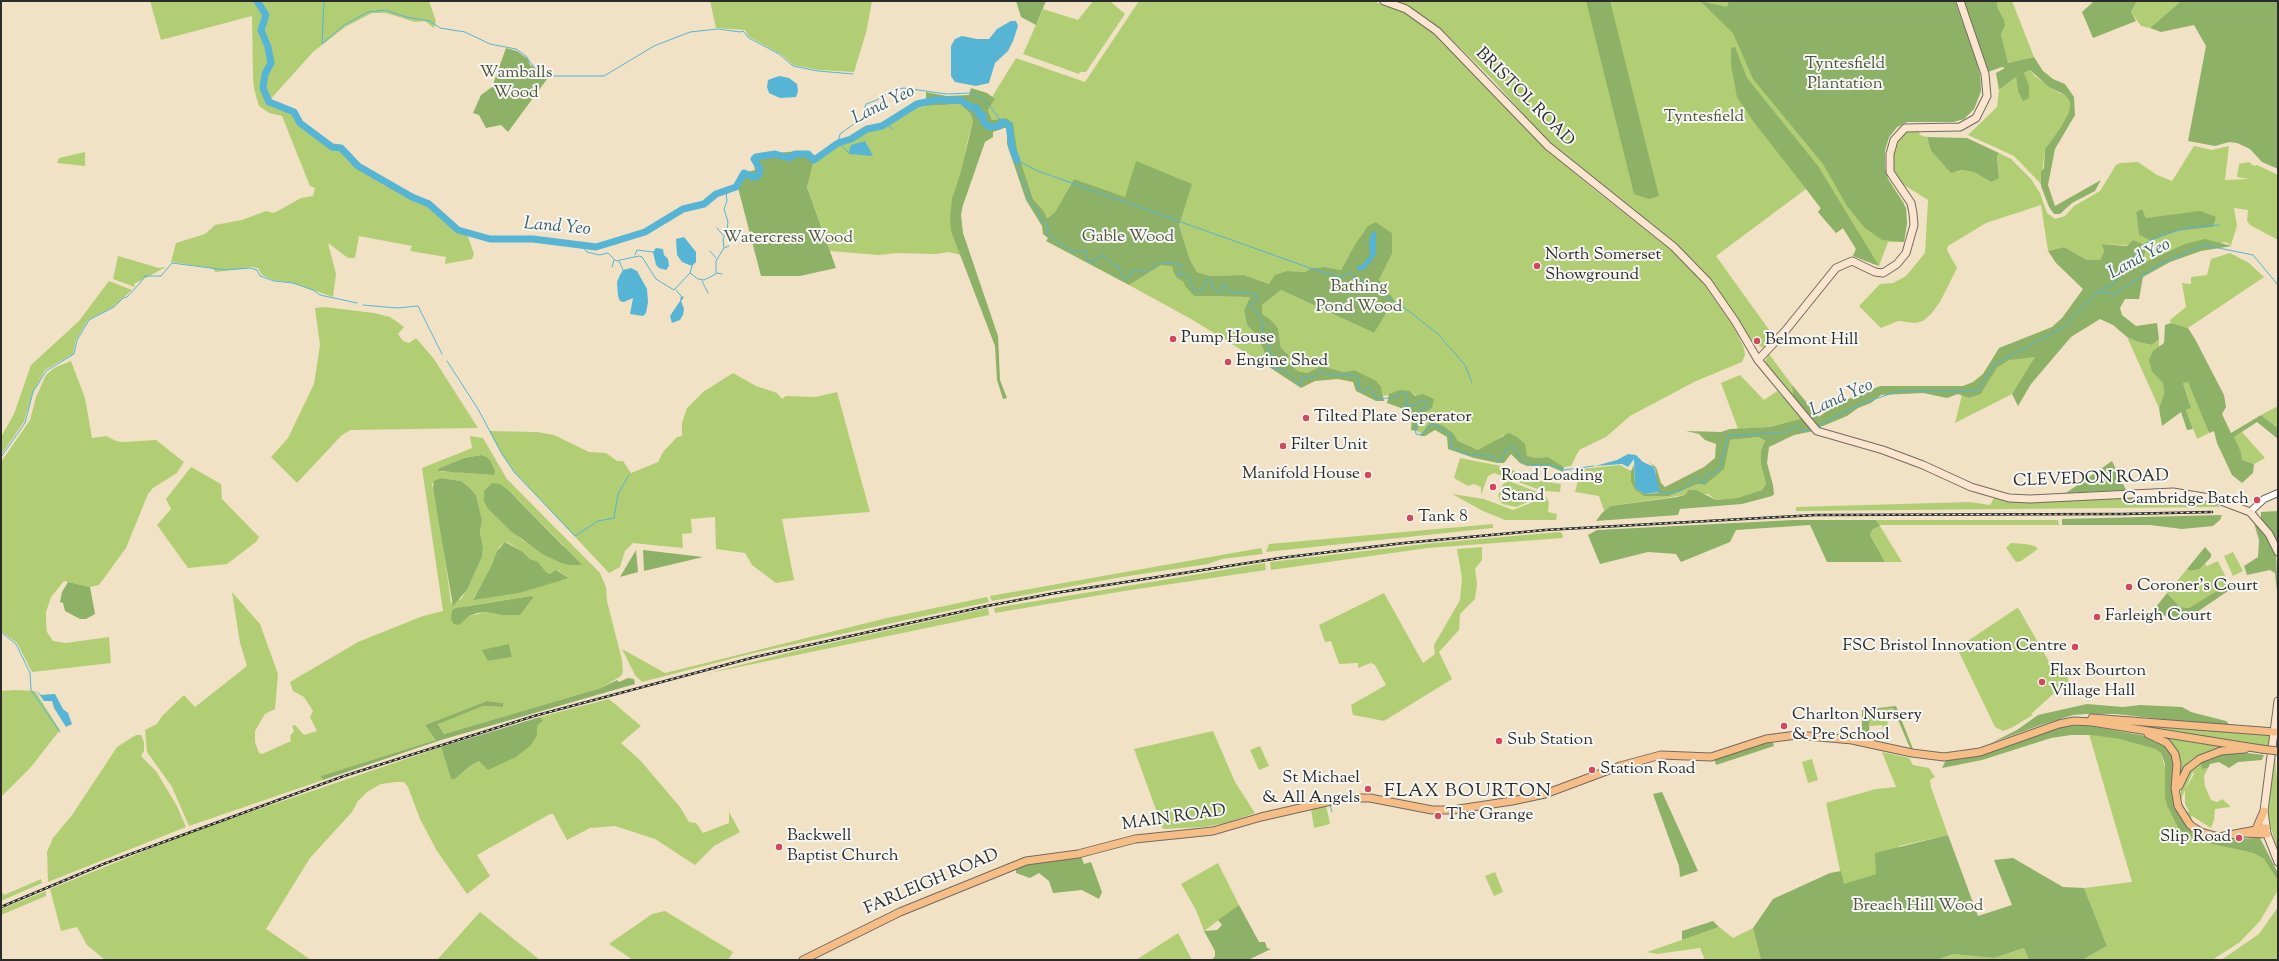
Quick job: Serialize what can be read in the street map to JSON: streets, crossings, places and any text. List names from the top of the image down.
{
  "streets": {
    "main road": [
      "BRISTOL ROAD",
      "CLEVEDON ROAD",
      "MAIN ROAD",
      "FARLEIGH ROAD"
    ]
  },
  "crossings": [
    ["BRISTOL ROAD", "CLEVEDON ROAD"],
    ["MAIN ROAD", "FARLEIGH ROAD"]
  ],
  "districts": ["FLAX BOURTON"],
  "water": ["Land Yeo"],
  "parks": [
    "Tyntesfield Plantation",
    "Wamballs Wood",
    "Tyntesfield",
    "Gable Wood",
    "Watercress Wood",
    "Bathing Pond Wood",
    "Breach Hill Wood"
  ],
  "places": [
    "North Somerset Showground",
    "Pump House",
    "Belmont Hill",
    "Engine Shed",
    "Tilted Plate Seperator",
    "Filter Unit",
    "Manifold House",
    "Road Loading Stand",
    "Cambridge Batch",
    "Tank 8",
    "Coroner's Court",
    "Farleigh Court",
    "FSC Bristol Innovation Centre",
    "Flax Bourton Village Hall",
    "Charlton Nursery & Pre School",
    "Sub Station",
    "Station Road",
    "St Michael & All Angels",
    "The Grange",
    "Slip Road",
    "Backwell Baptist Church"
  ]
}
